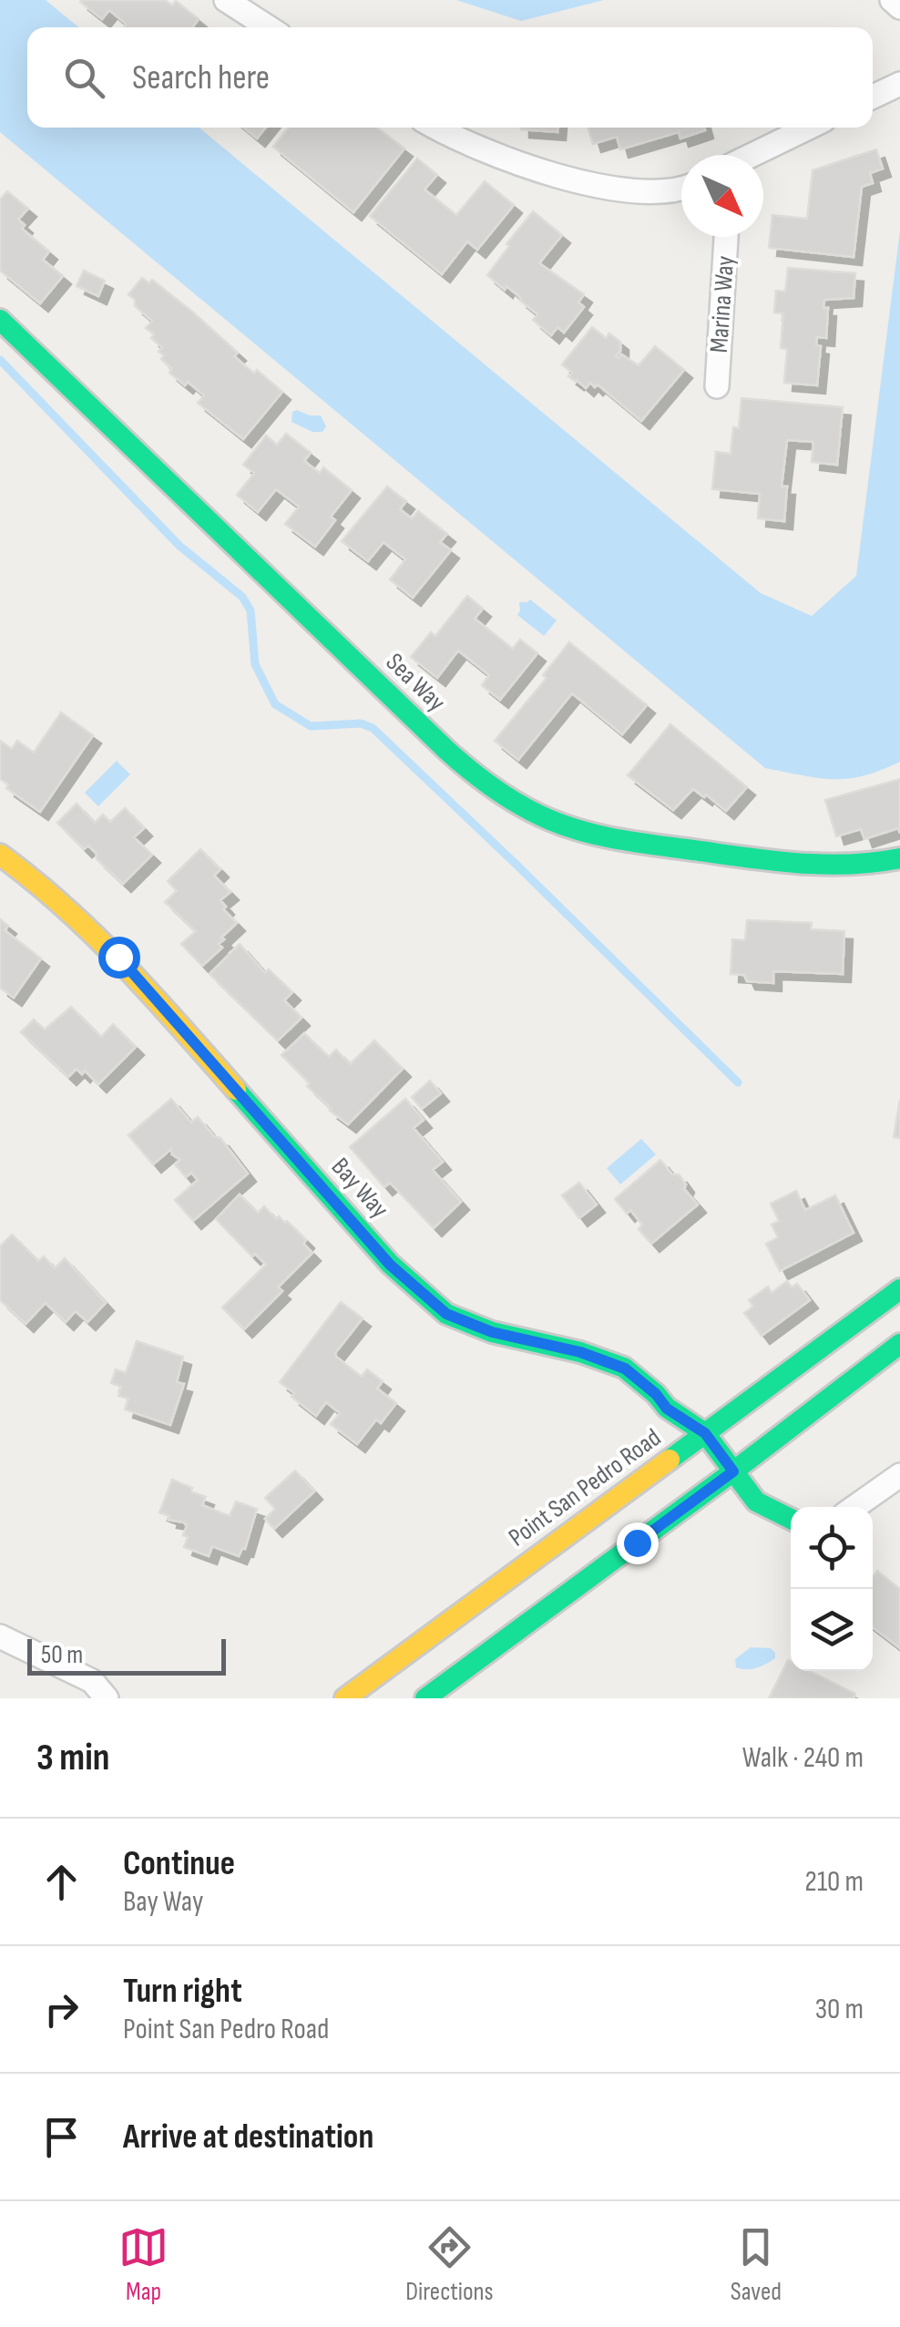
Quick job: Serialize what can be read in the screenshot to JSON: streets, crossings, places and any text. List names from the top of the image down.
{
  "streets": {
    "street": [
      "Marina Way",
      "Sea Way",
      "Bay Way",
      "Point San Pedro Road"
    ]
  },
  "crossings": [
    ["Bay Way", "Point San Pedro Road"]
  ],
  "scale_bar": "50 m",
  "north": "bottom right",
  "page": {
    "search": "Search here",
    "scale": "50 m",
    "heading": ["3 min", "Walk · 240 m"],
    "list": [
      ["Continue", "Bay Way", "210 m"],
      ["Turn right", "Point San Pedro Road", "30 m"],
      "Arrive at destination"
    ],
    "nav": ["Map", "Directions", "Saved"]
  }
}
